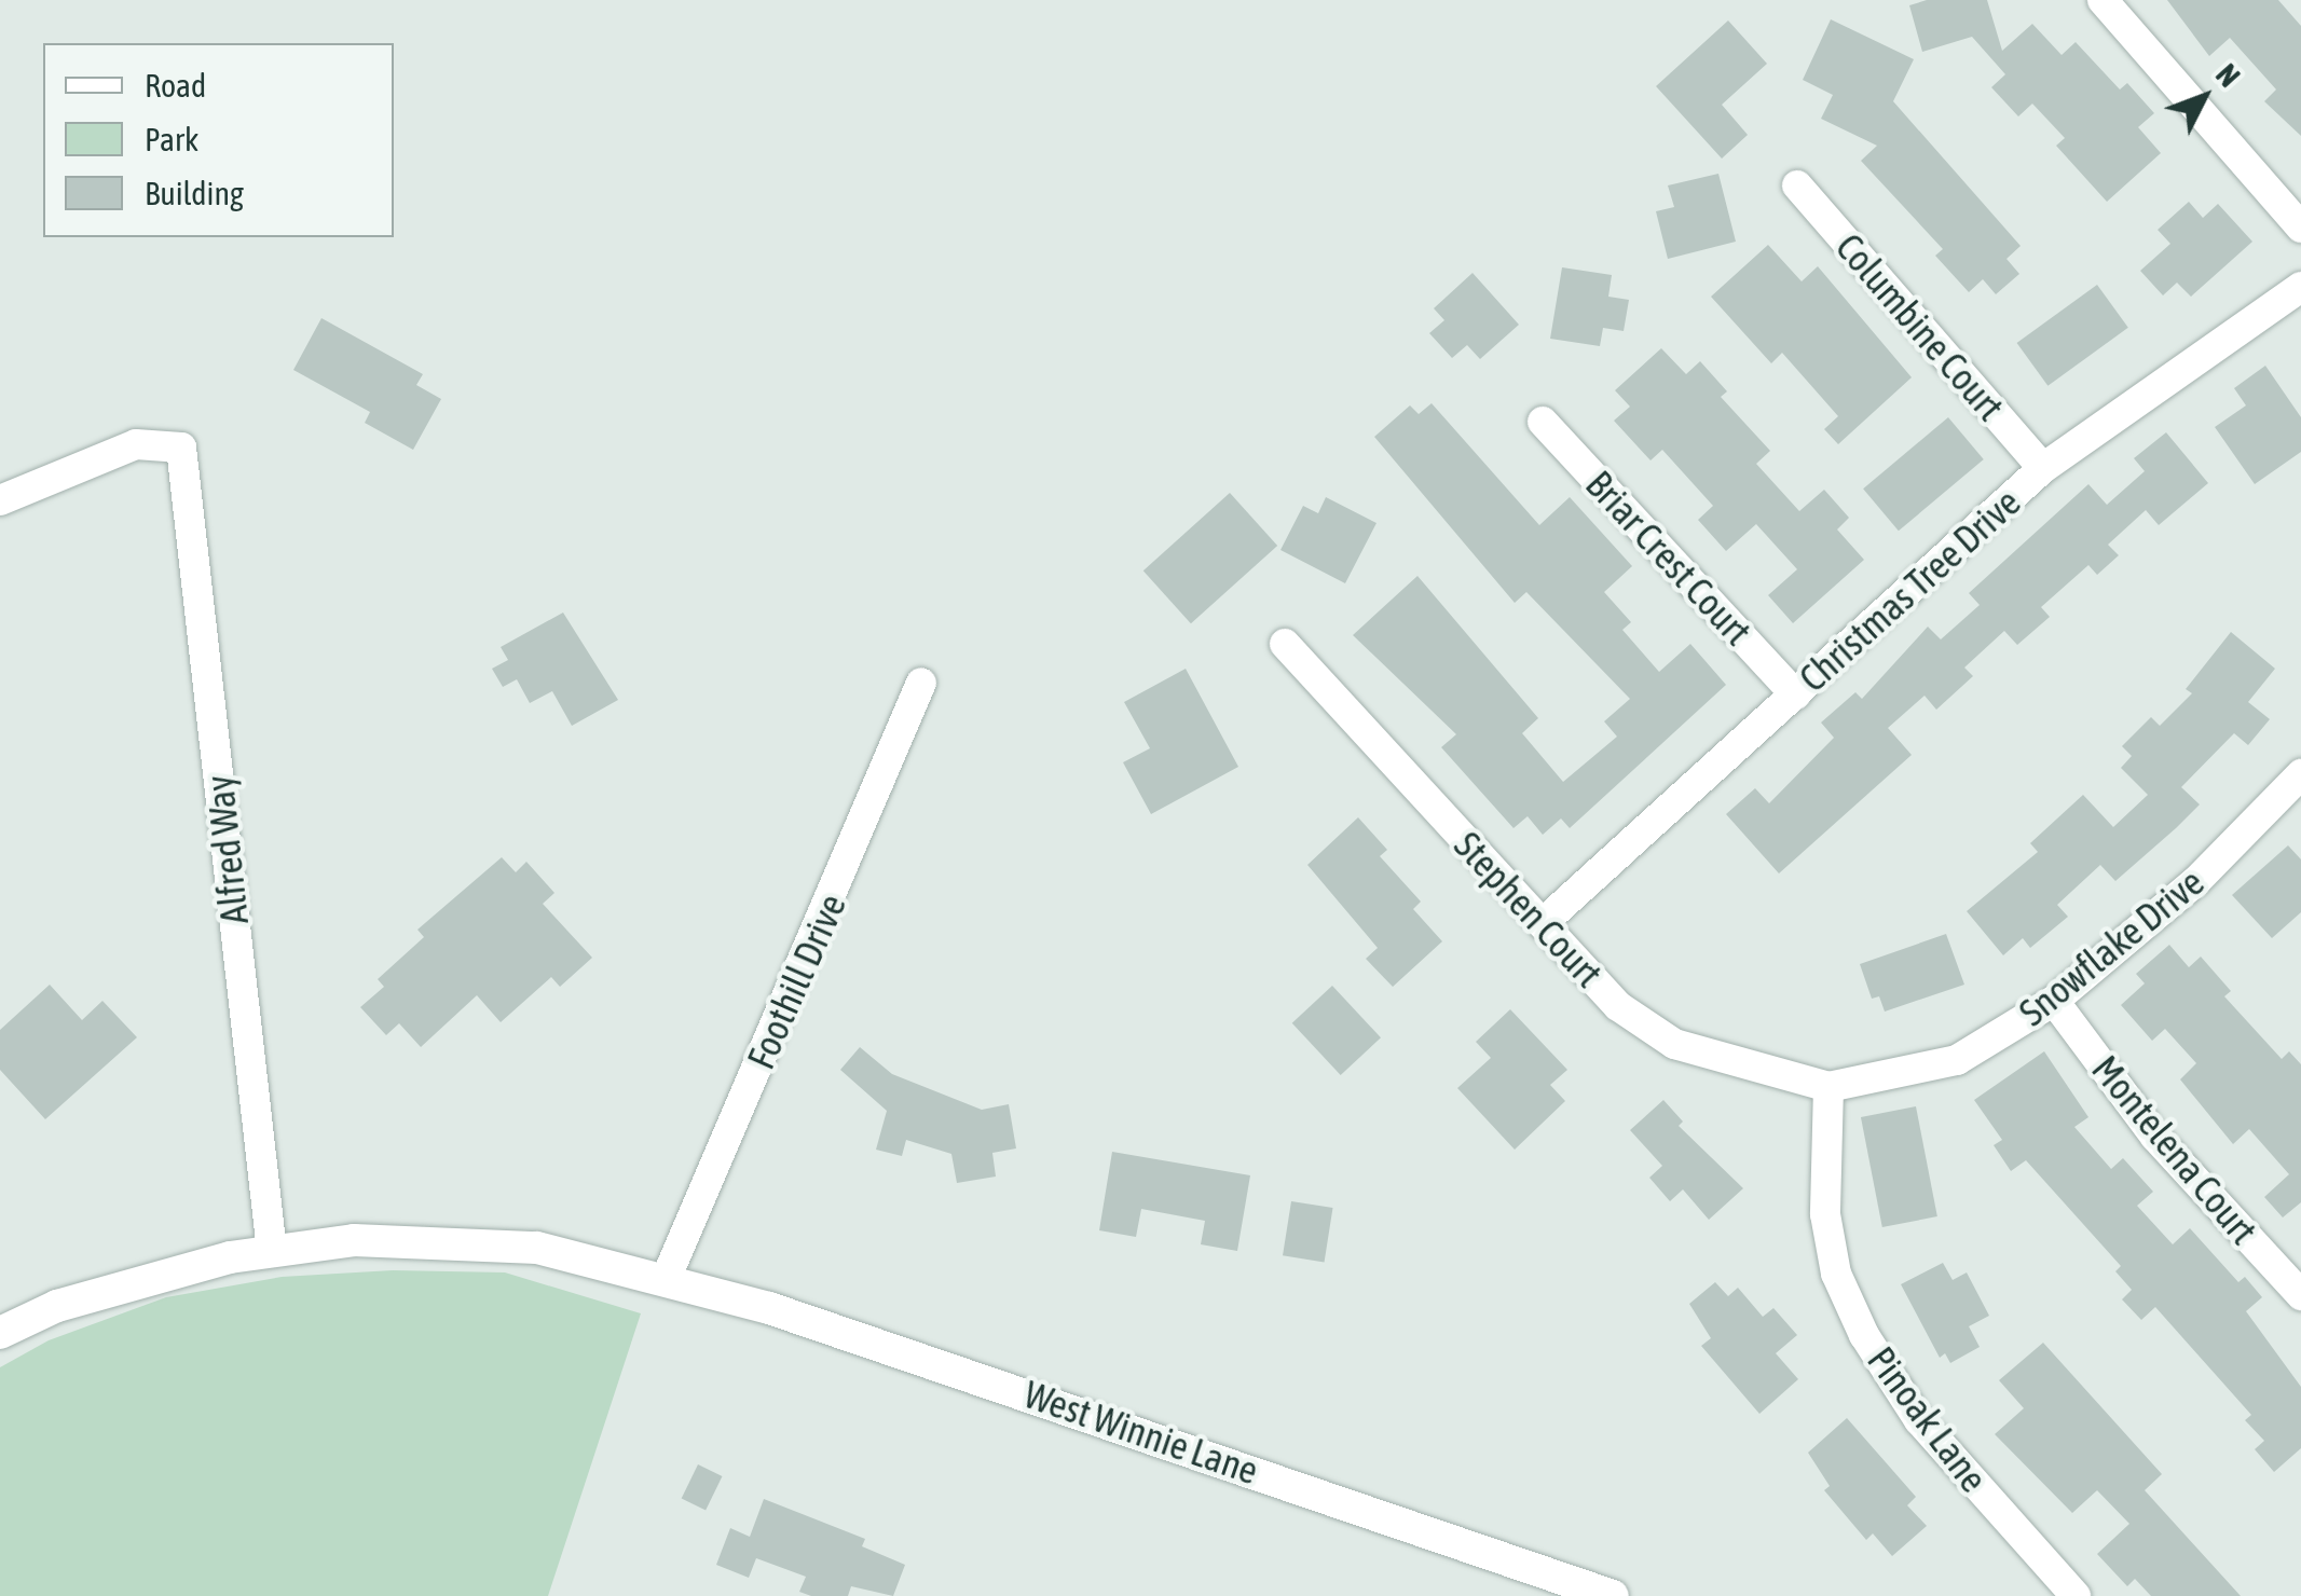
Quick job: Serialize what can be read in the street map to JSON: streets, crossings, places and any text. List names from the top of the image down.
{
  "streets": {
    "street": [
      "Columbine Court",
      "Briar Crest Court",
      "Christmas Tree Drive",
      "Alfred Way",
      "Stephen Court",
      "Snowflake Drive",
      "Foothill Drive",
      "Montelena Court",
      "Pinoak Lane",
      "West Winnie Lane"
    ]
  },
  "crossings": [
    ["Columbine Court", "Christmas Tree Drive"],
    ["Briar Crest Court", "Christmas Tree Drive"],
    ["Christmas Tree Drive", "Stephen Court"],
    ["Alfred Way", "West Winnie Lane"],
    ["Stephen Court", "Snowflake Drive"],
    ["Stephen Court", "Pinoak Lane"],
    ["Snowflake Drive", "Montelena Court"],
    ["Snowflake Drive", "Pinoak Lane"],
    ["Foothill Drive", "West Winnie Lane"]
  ],
  "legend": ["Road", "Park", "Building"],
  "north": "top right"
}
